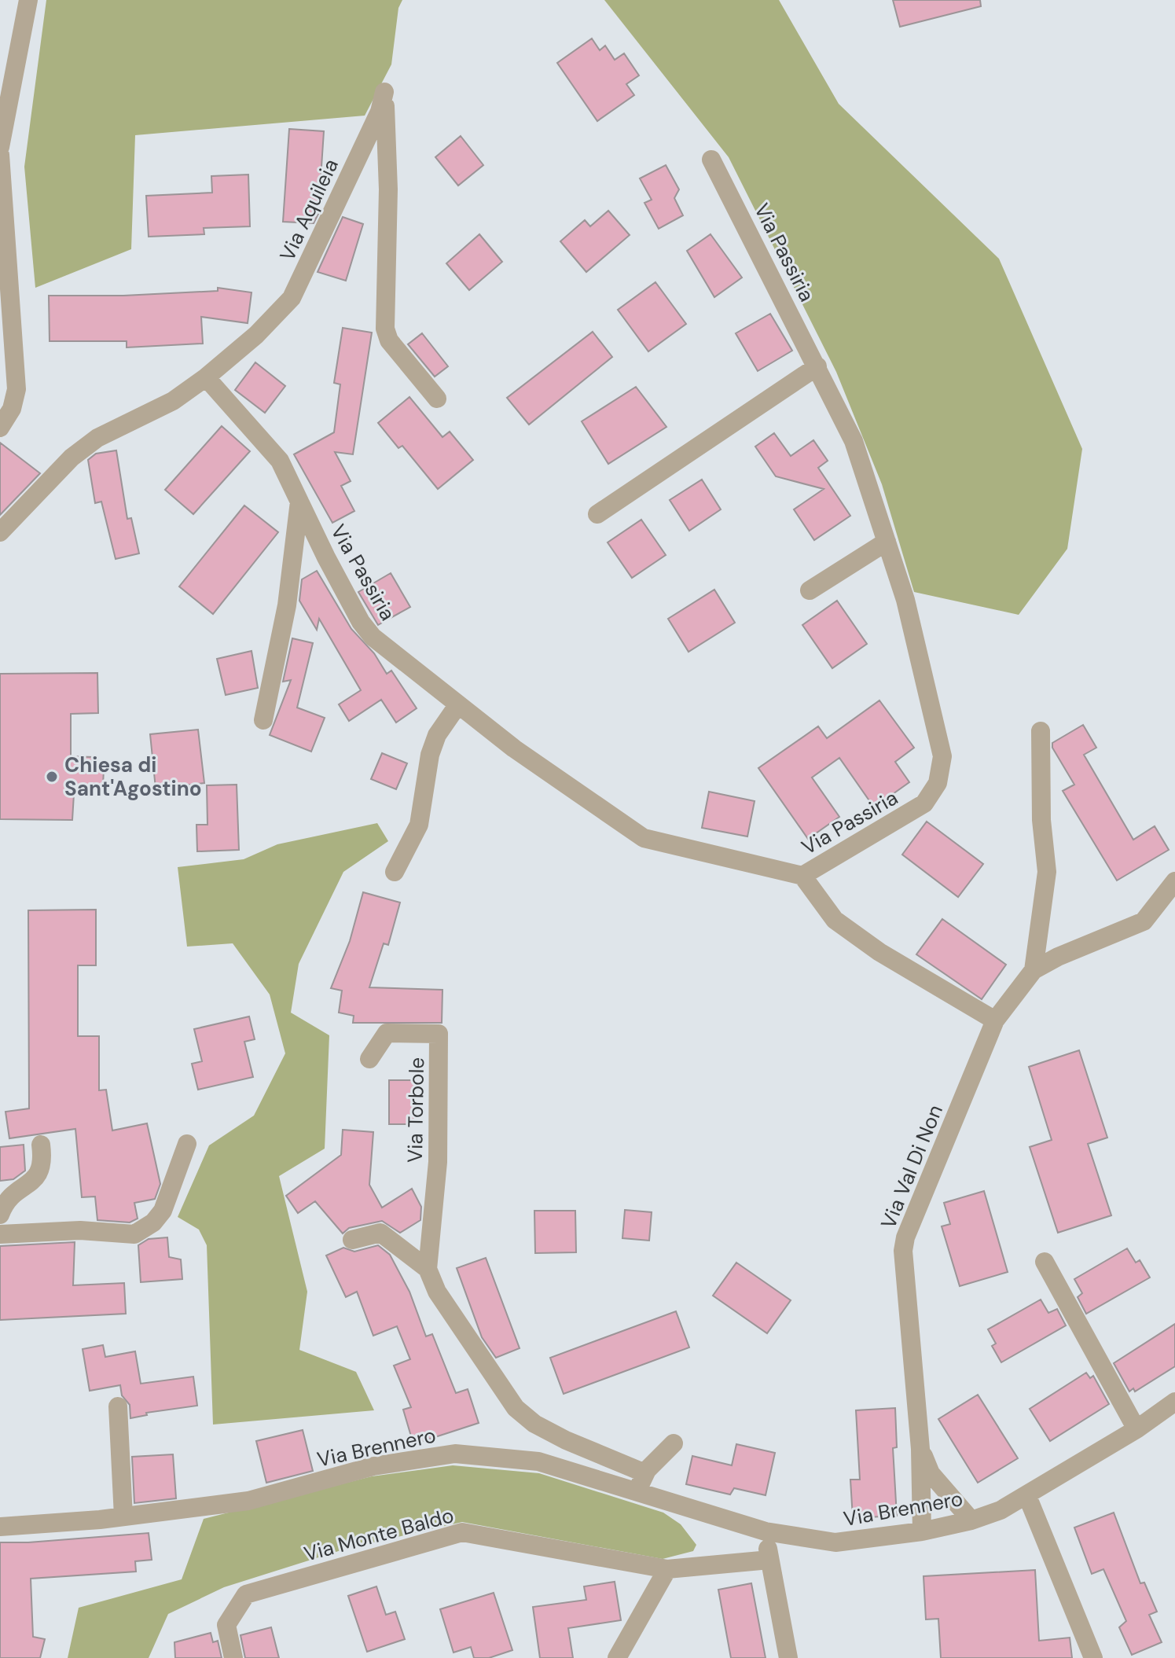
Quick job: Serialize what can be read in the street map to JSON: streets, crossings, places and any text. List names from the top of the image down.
{
  "streets": {
    "street": [
      "Via Aquileia",
      "Via Passiria",
      "Via Torbole",
      "Via Val Di Non",
      "Via Brennero",
      "Via Monte Baldo"
    ]
  },
  "crossings": [
    ["Via Aquileia", "Via Passiria"],
    ["Via Val Di Non", "Via Brennero"]
  ],
  "places": ["Chiesa di Sant'Agostino"]
}
